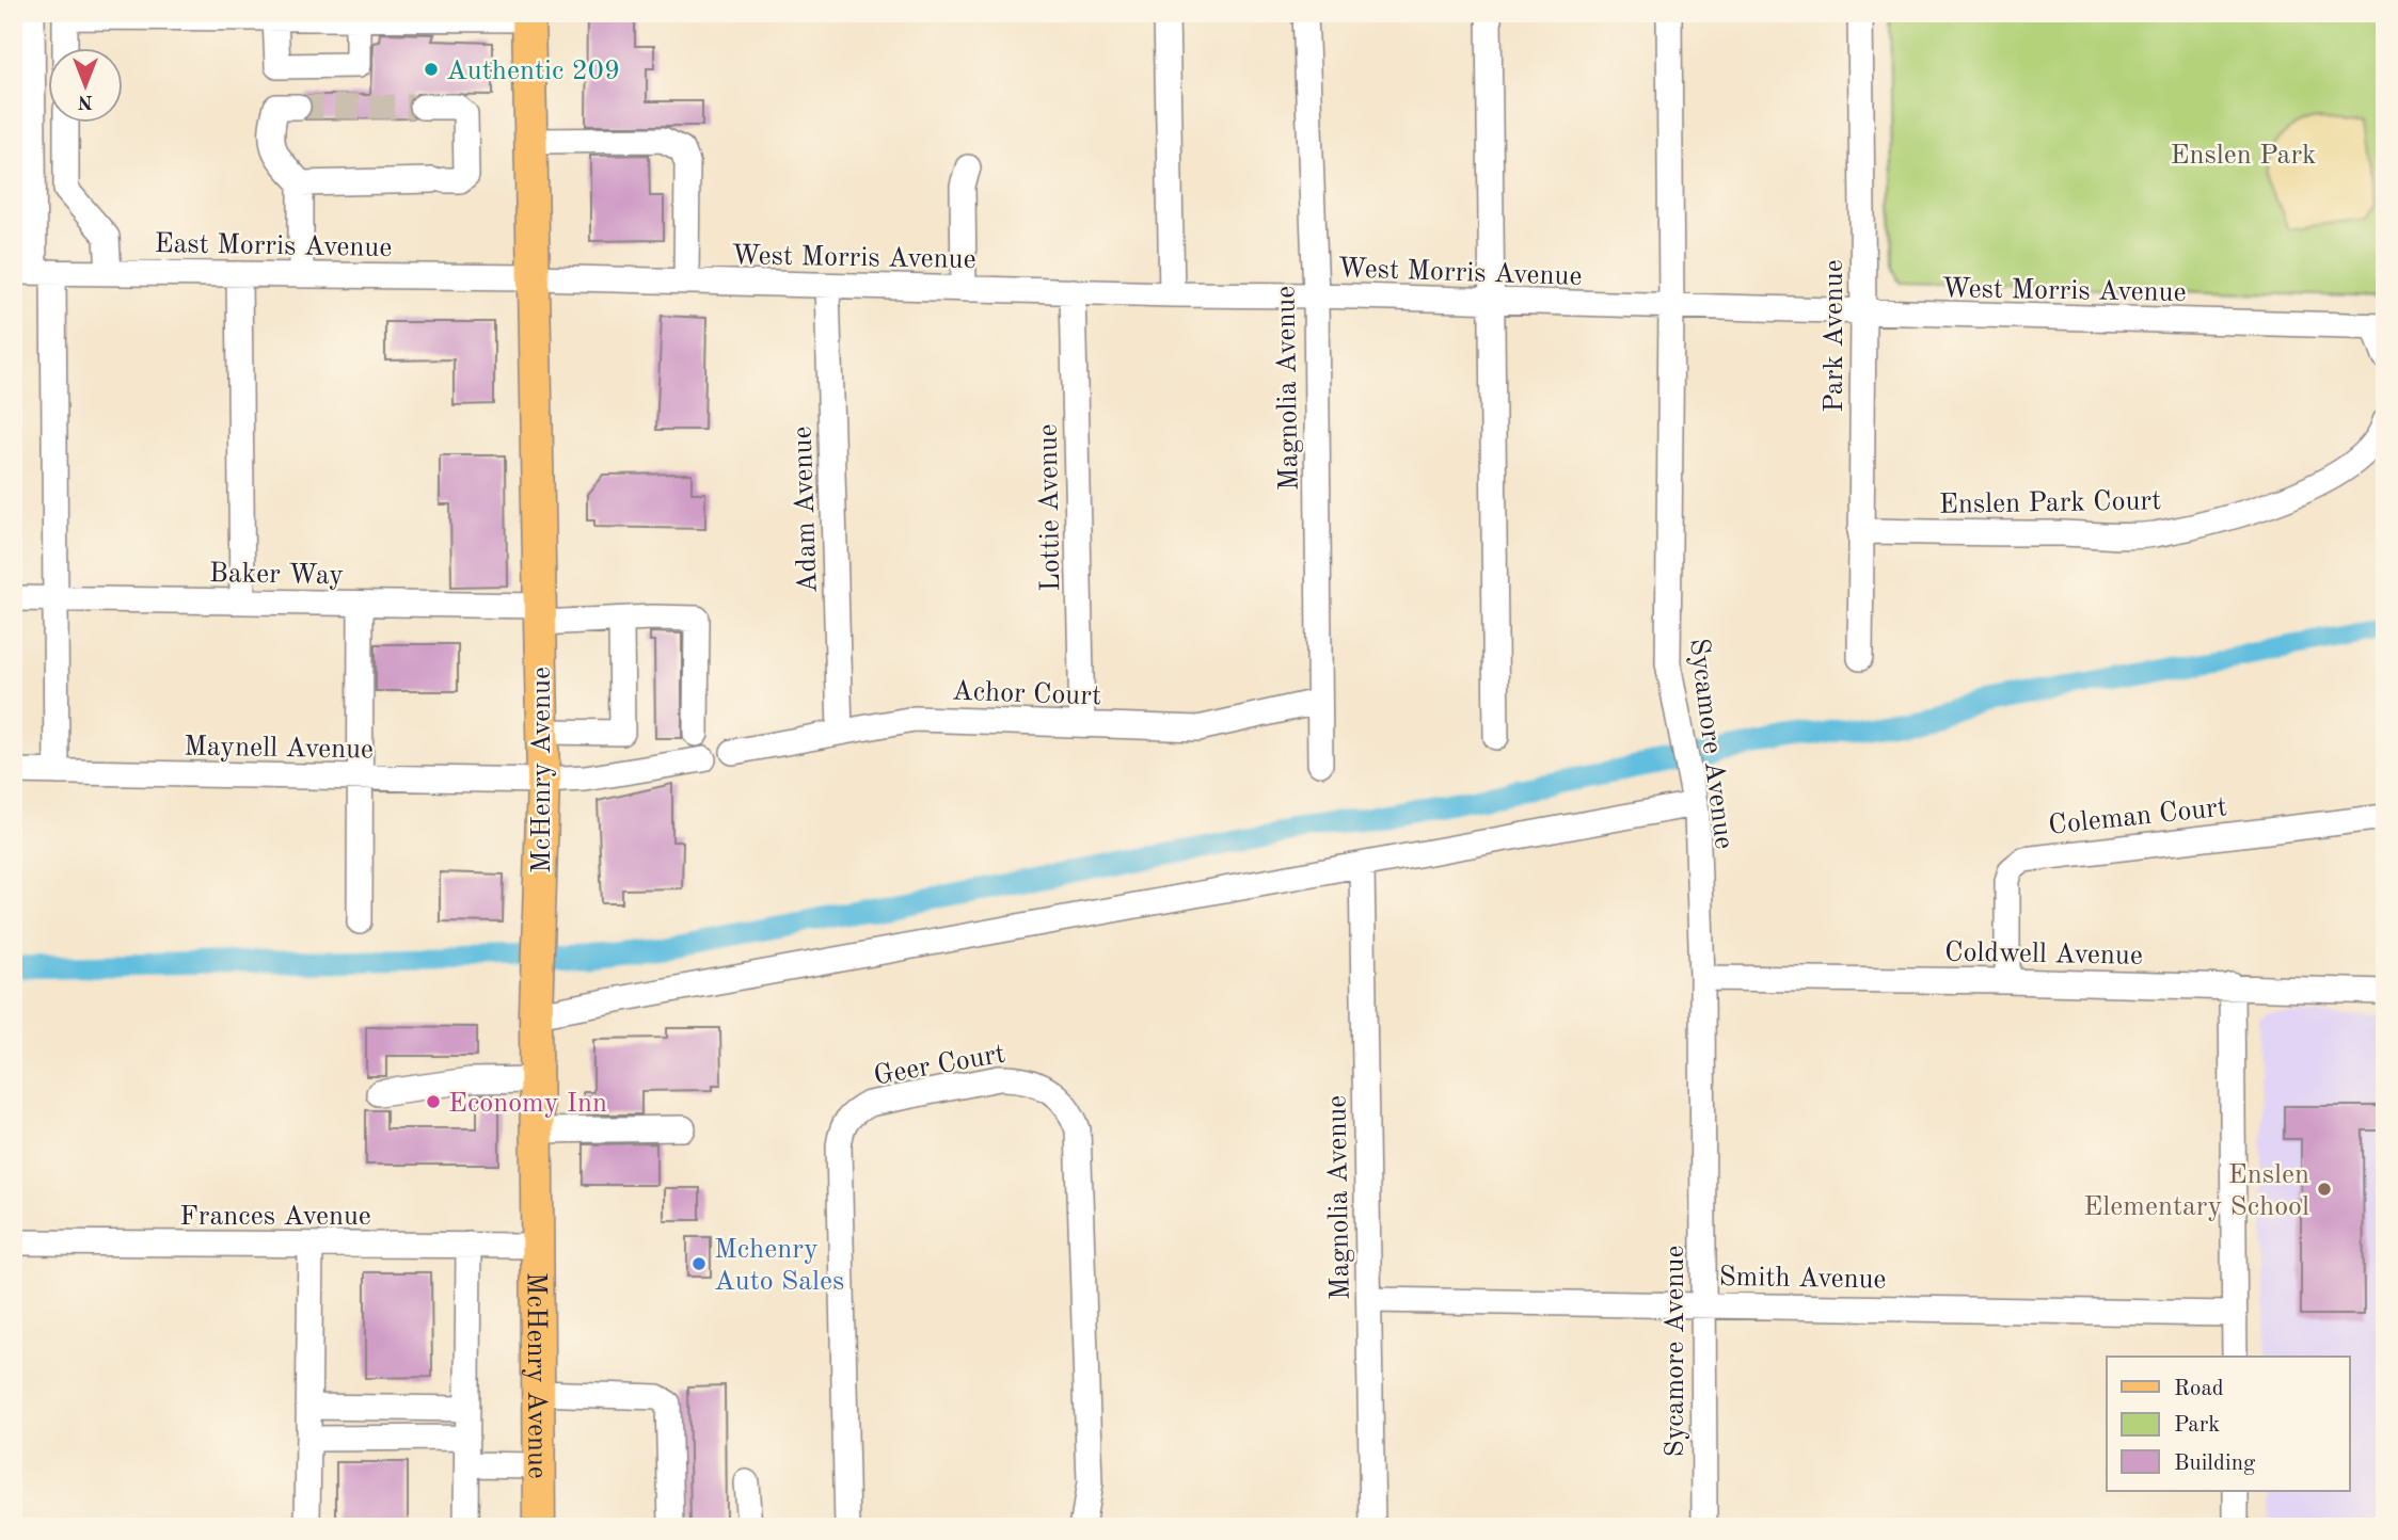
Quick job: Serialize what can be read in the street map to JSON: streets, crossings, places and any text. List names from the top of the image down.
{
  "streets": {
    "main road": ["McHenry Avenue"],
    "street": [
      "East Morris Avenue",
      "West Morris Avenue",
      "Park Avenue",
      "Magnolia Avenue",
      "Enslen Park Court",
      "Lottie Avenue",
      "Adam Avenue",
      "Baker Way",
      "Achor Court",
      "Sycamore Avenue",
      "Maynell Avenue",
      "Coleman Court",
      "Coldwell Avenue",
      "Geer Court",
      "Frances Avenue",
      "Smith Avenue"
    ]
  },
  "crossings": [
    ["East Morris Avenue", "West Morris Avenue"],
    ["East Morris Avenue", "McHenry Avenue"],
    ["West Morris Avenue", "Park Avenue"],
    ["West Morris Avenue", "Magnolia Avenue"],
    ["West Morris Avenue", "Lottie Avenue"],
    ["West Morris Avenue", "Adam Avenue"],
    ["West Morris Avenue", "Sycamore Avenue"],
    ["West Morris Avenue", "McHenry Avenue"],
    ["Park Avenue", "Enslen Park Court"],
    ["Magnolia Avenue", "Achor Court"],
    ["Magnolia Avenue", "Smith Avenue"],
    ["Lottie Avenue", "Achor Court"],
    ["Adam Avenue", "Achor Court"],
    ["Baker Way", "McHenry Avenue"],
    ["Sycamore Avenue", "Coldwell Avenue"],
    ["Sycamore Avenue", "Smith Avenue"],
    ["Maynell Avenue", "McHenry Avenue"],
    ["McHenry Avenue", "Frances Avenue"],
    ["Coleman Court", "Coldwell Avenue"]
  ],
  "parks": ["Enslen Park"],
  "places": [
    "Authentic 209",
    "Economy Inn",
    "Enslen Elementary School",
    "Mchenry Auto Sales"
  ],
  "legend": ["Road", "Park", "Building"],
  "north": "bottom"
}
